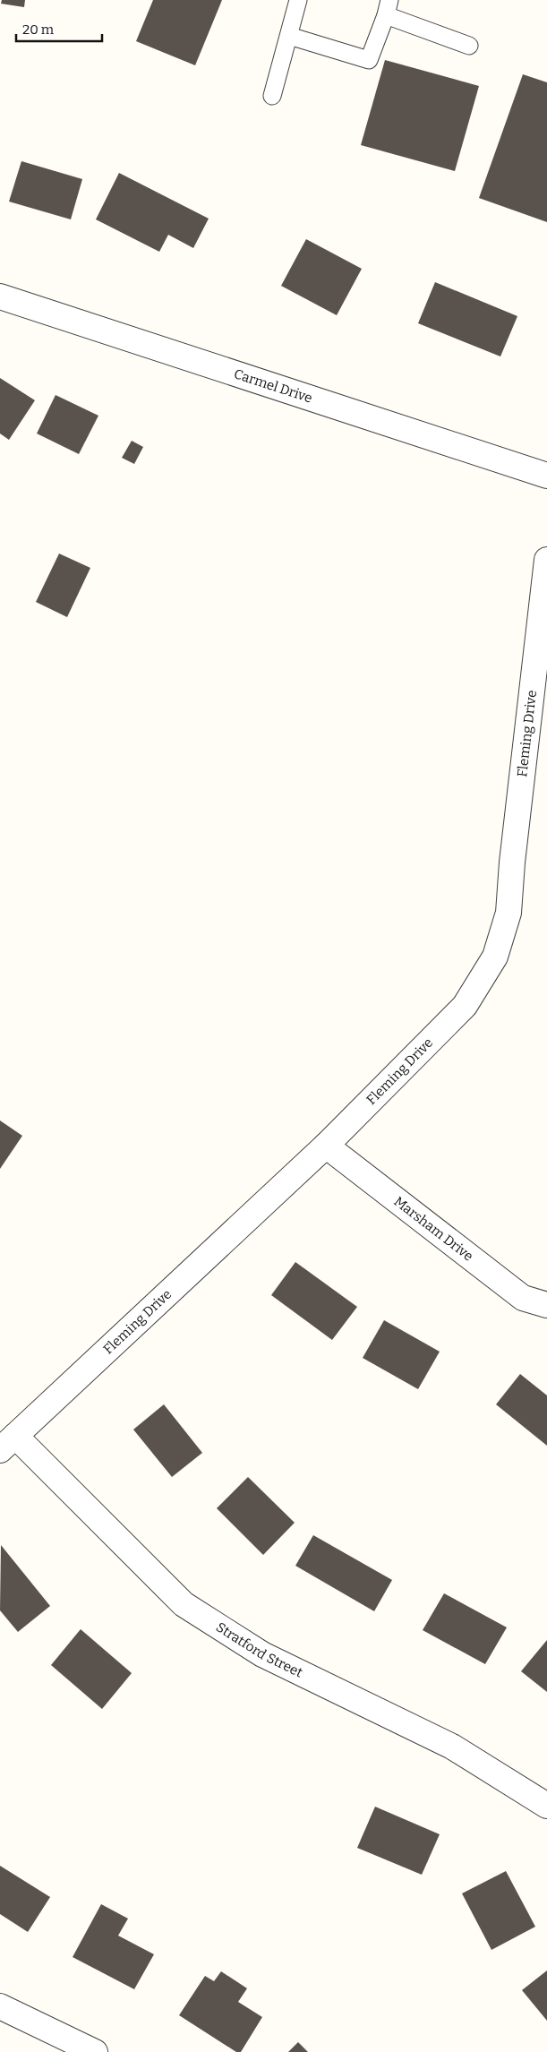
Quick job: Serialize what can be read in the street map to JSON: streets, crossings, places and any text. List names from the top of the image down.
{
  "streets": {
    "street": [
      "Carmel Drive",
      "Fleming Drive",
      "Marsham Drive",
      "Stratford Street"
    ]
  },
  "crossings": [
    ["Fleming Drive", "Marsham Drive"],
    ["Fleming Drive", "Stratford Street"]
  ],
  "scale_bar": "20 m"
}
